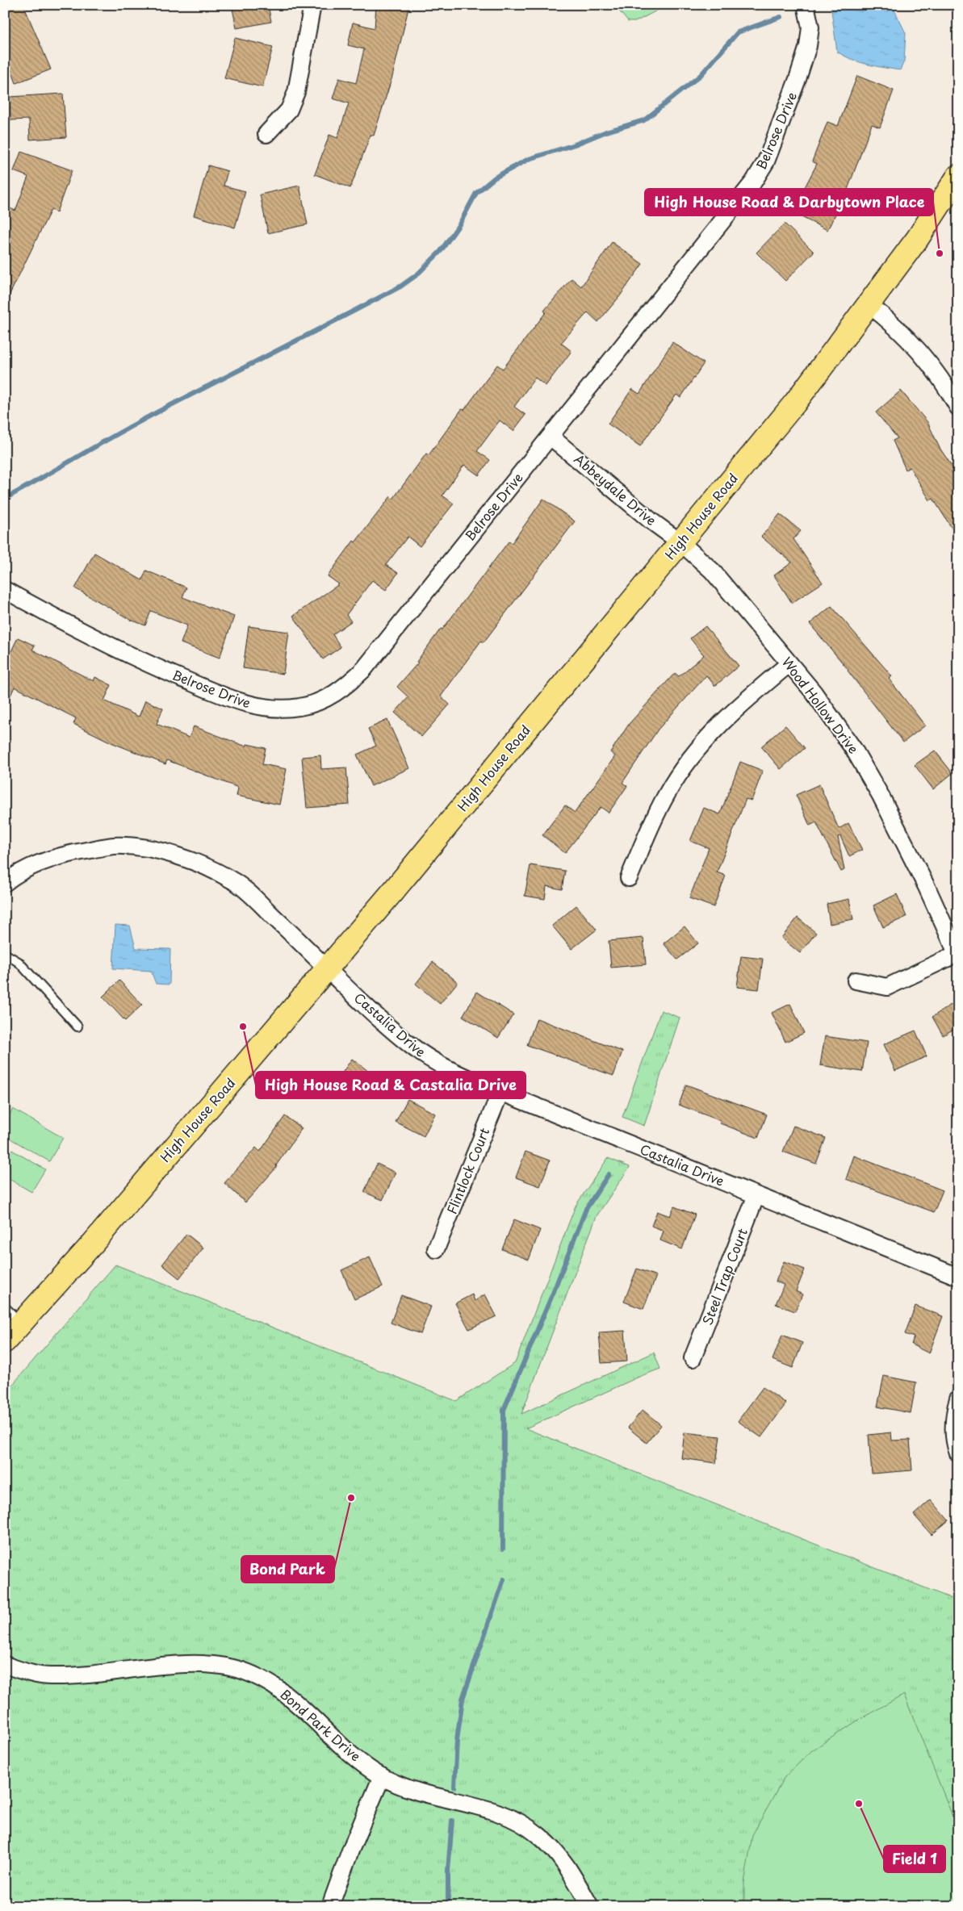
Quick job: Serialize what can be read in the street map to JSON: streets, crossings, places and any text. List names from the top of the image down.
{
  "streets": {
    "main road": ["High House Road"],
    "street": [
      "Belrose Drive",
      "Abbeydale Drive",
      "Wood Hollow Drive",
      "Castalia Drive",
      "Flintlock Court",
      "Steel Trap Court",
      "Bond Park Drive"
    ]
  },
  "crossings": [
    ["Belrose Drive", "Abbeydale Drive"],
    ["Abbeydale Drive", "High House Road"],
    ["Abbeydale Drive", "Wood Hollow Drive"],
    ["High House Road", "Wood Hollow Drive"],
    ["High House Road", "Castalia Drive"],
    ["Castalia Drive", "Flintlock Court"],
    ["Castalia Drive", "Steel Trap Court"]
  ],
  "places": [
    "High House Road & Darbytown Place",
    "High House Road & Castalia Drive",
    "Bond Park",
    "Field 1"
  ]
}
